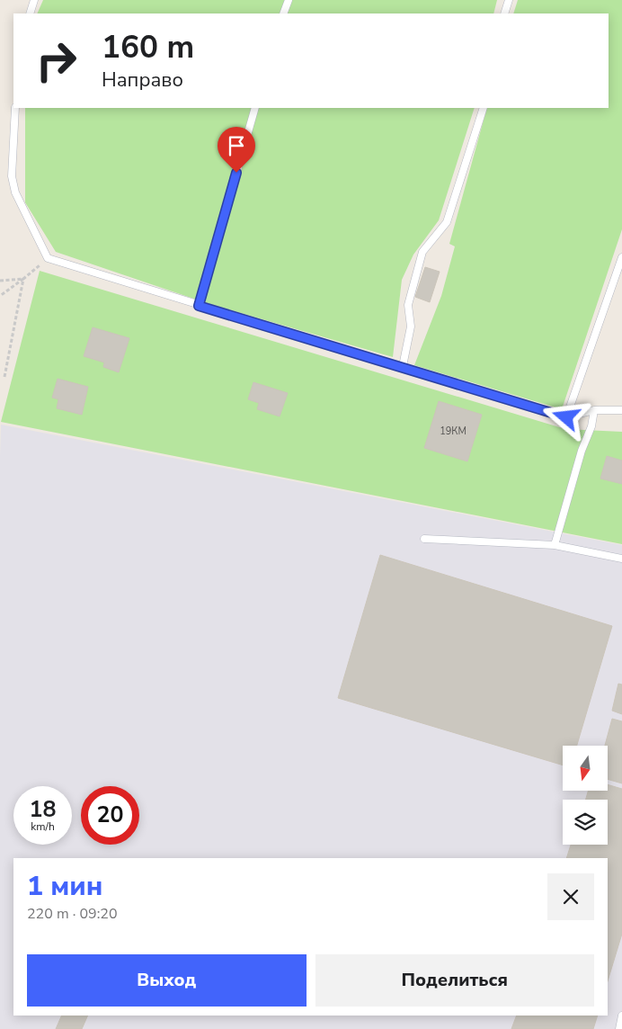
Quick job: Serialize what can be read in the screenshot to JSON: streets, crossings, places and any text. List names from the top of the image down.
{
  "house_numbers": ["19КМ"],
  "north": "bottom",
  "page": {
    "turn": ["160 m", "Направо"],
    "speed": "18 km/h",
    "limit": "20",
    "heading": ["1 мин", "220 m · 09:20"],
    "buttons": ["Выход", "Поделиться"]
  }
}
